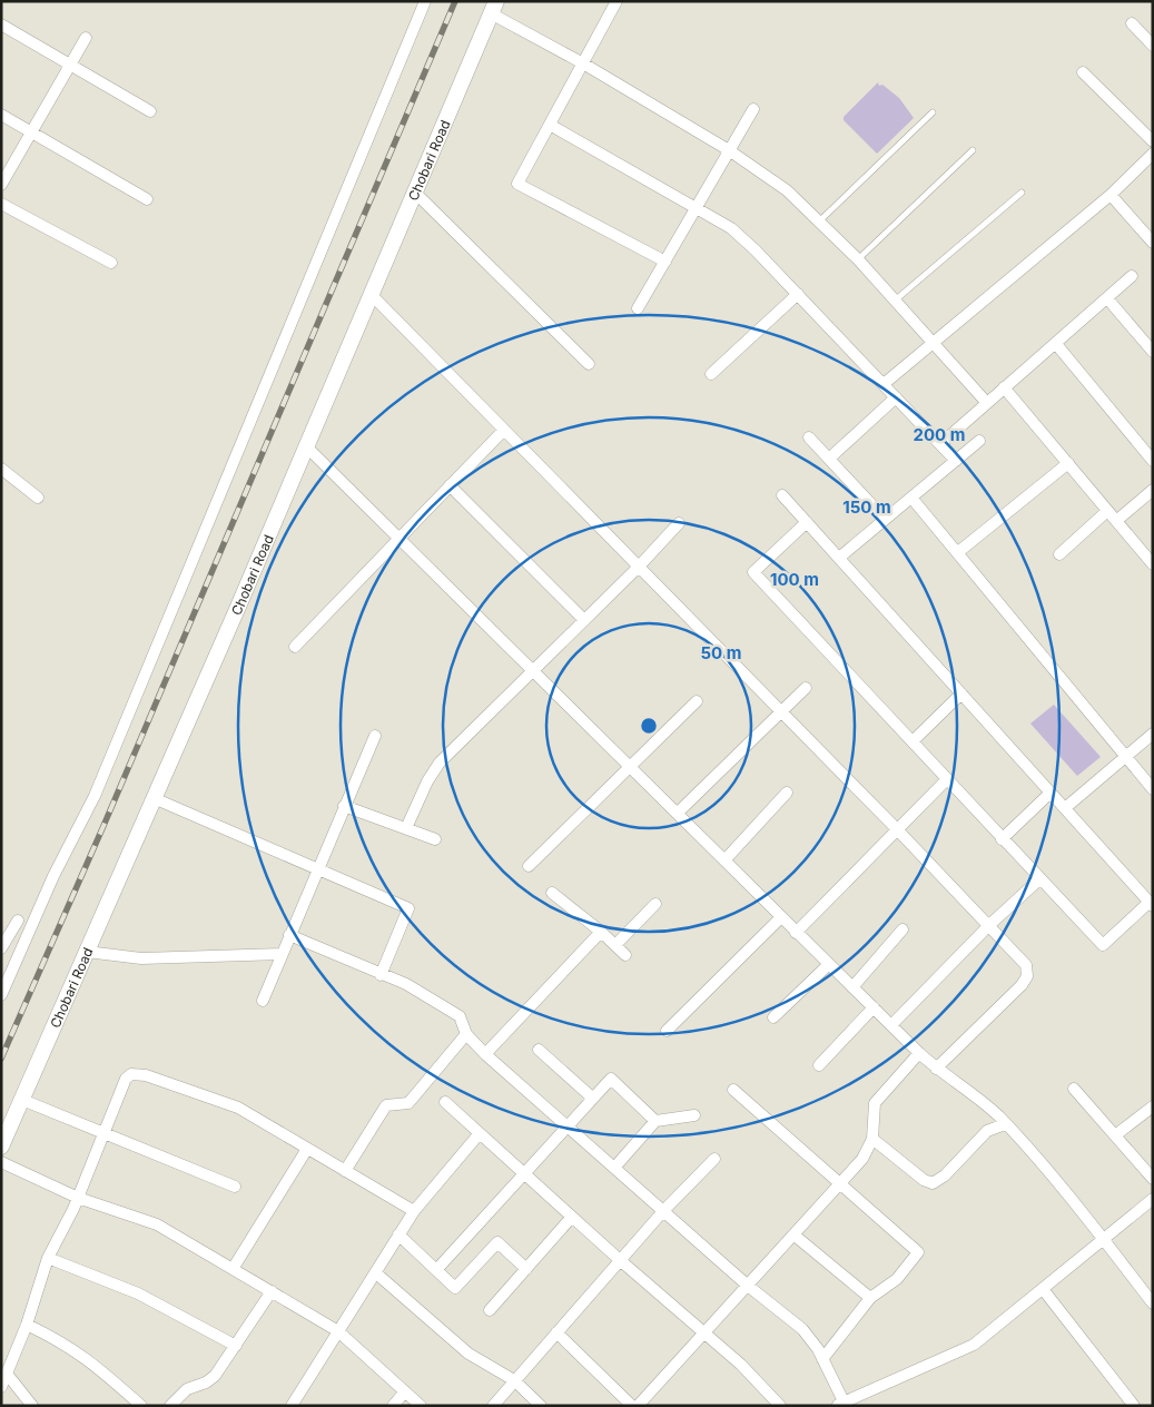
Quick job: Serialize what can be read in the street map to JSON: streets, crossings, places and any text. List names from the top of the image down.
{
  "streets": {
    "street": ["Chobari Road"]
  },
  "rings": [
    "200 m",
    "150 m",
    "100 m",
    "50 m"
  ]
}
